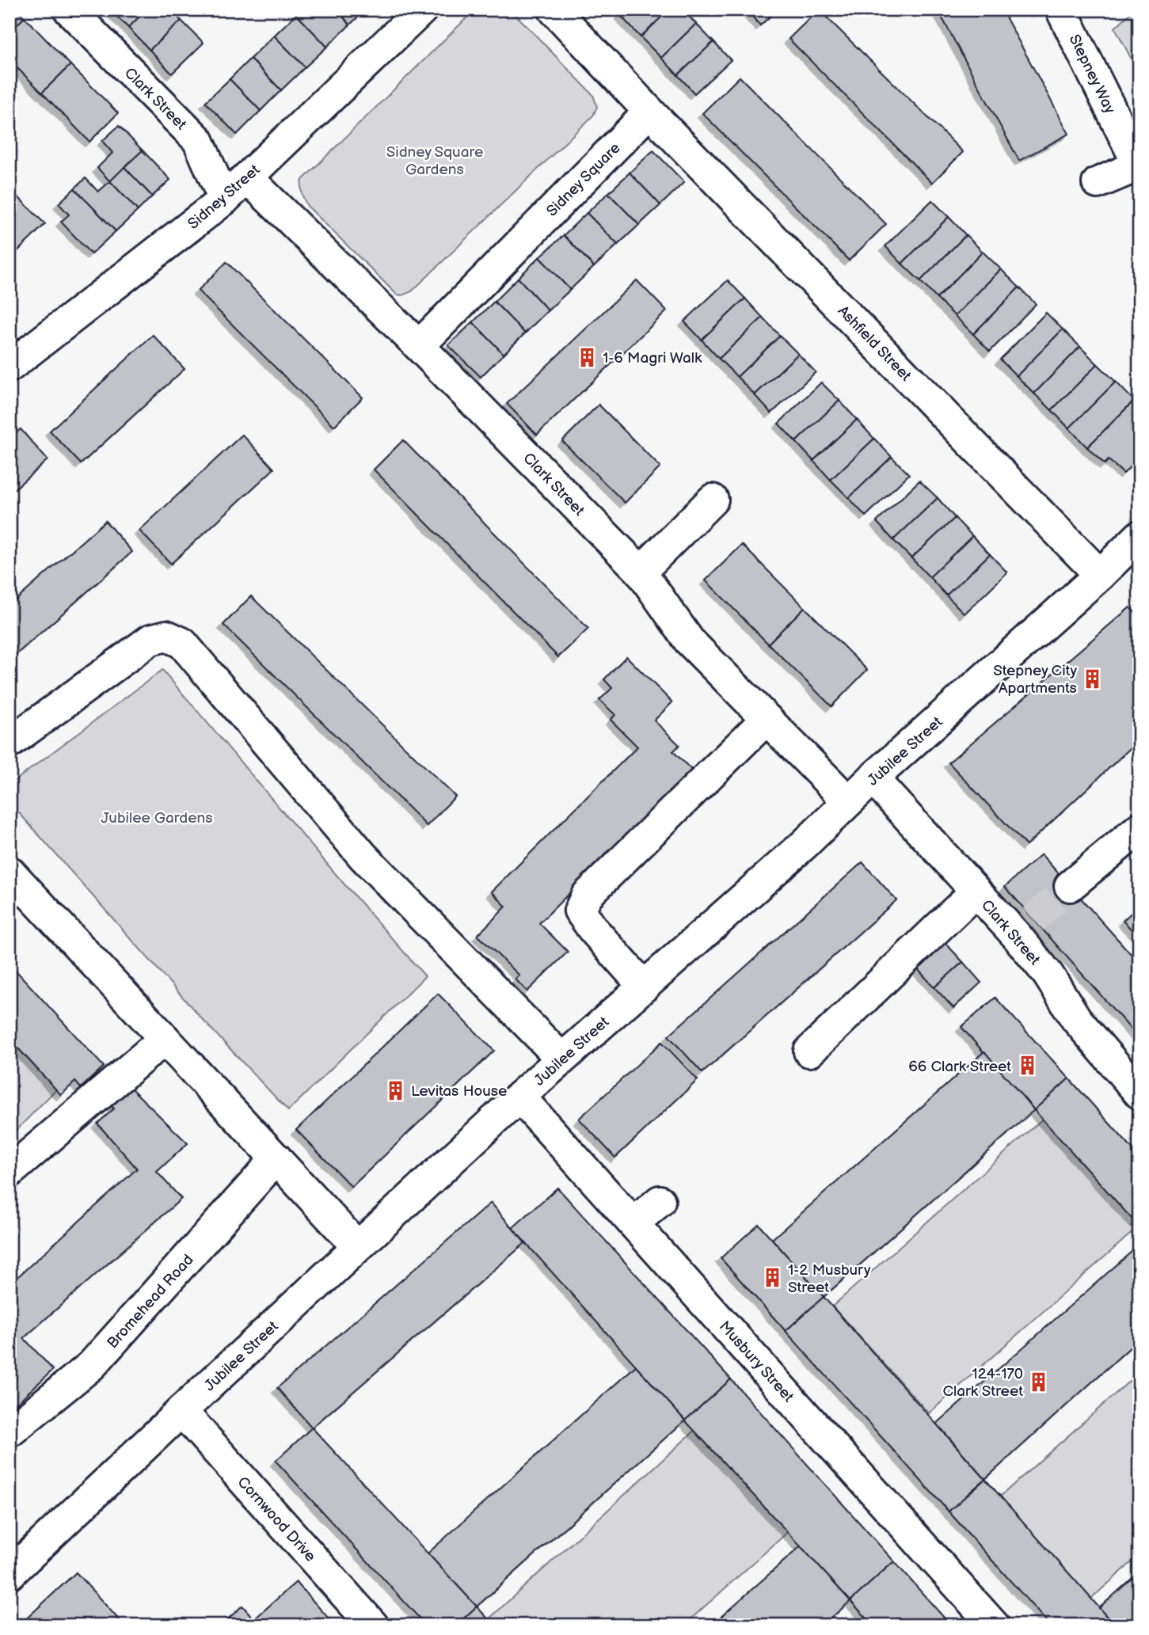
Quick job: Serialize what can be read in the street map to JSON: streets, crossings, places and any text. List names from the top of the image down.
{
  "streets": {
    "street": [
      "Stepney Way",
      "Clark Street",
      "Sidney Square",
      "Sidney Street",
      "Ashfield Street",
      "Jubilee Street",
      "Bromehead Road",
      "Musbury Street",
      "Cornwood Drive"
    ]
  },
  "crossings": [
    ["Clark Street", "Sidney Square"],
    ["Clark Street", "Sidney Street"],
    ["Clark Street", "Jubilee Street"],
    ["Sidney Square", "Ashfield Street"],
    ["Ashfield Street", "Jubilee Street"],
    ["Jubilee Street", "Musbury Street"],
    ["Jubilee Street", "Cornwood Drive"]
  ],
  "parks": ["Sidney Square Gardens", "Jubilee Gardens"],
  "places": {
    "building": [
      "1-6 Magri Walk",
      "Stepney City Apartments",
      "66 Clark Street",
      "Levitas House",
      "1-2 Musbury Street",
      "124-170 Clark Street"
    ]
  }
}
